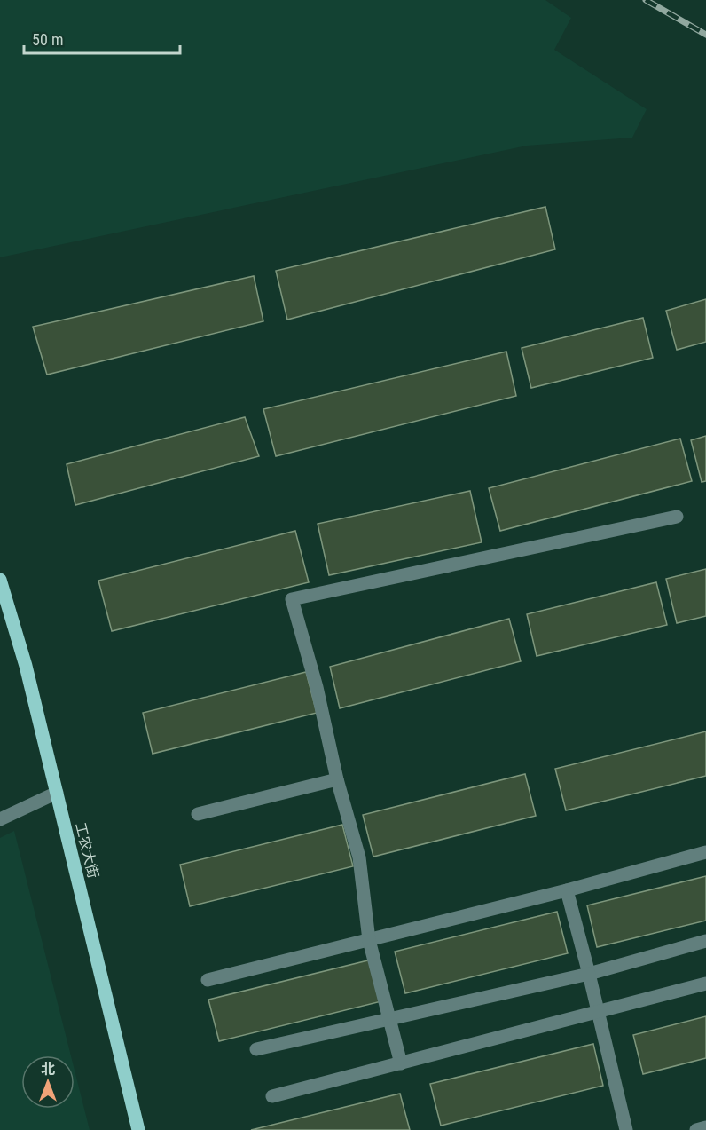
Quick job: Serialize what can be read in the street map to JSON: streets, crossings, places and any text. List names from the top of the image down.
{
  "streets": {
    "main road": ["工农大街"]
  },
  "scale_bar": "50 m",
  "north": "top"
}
